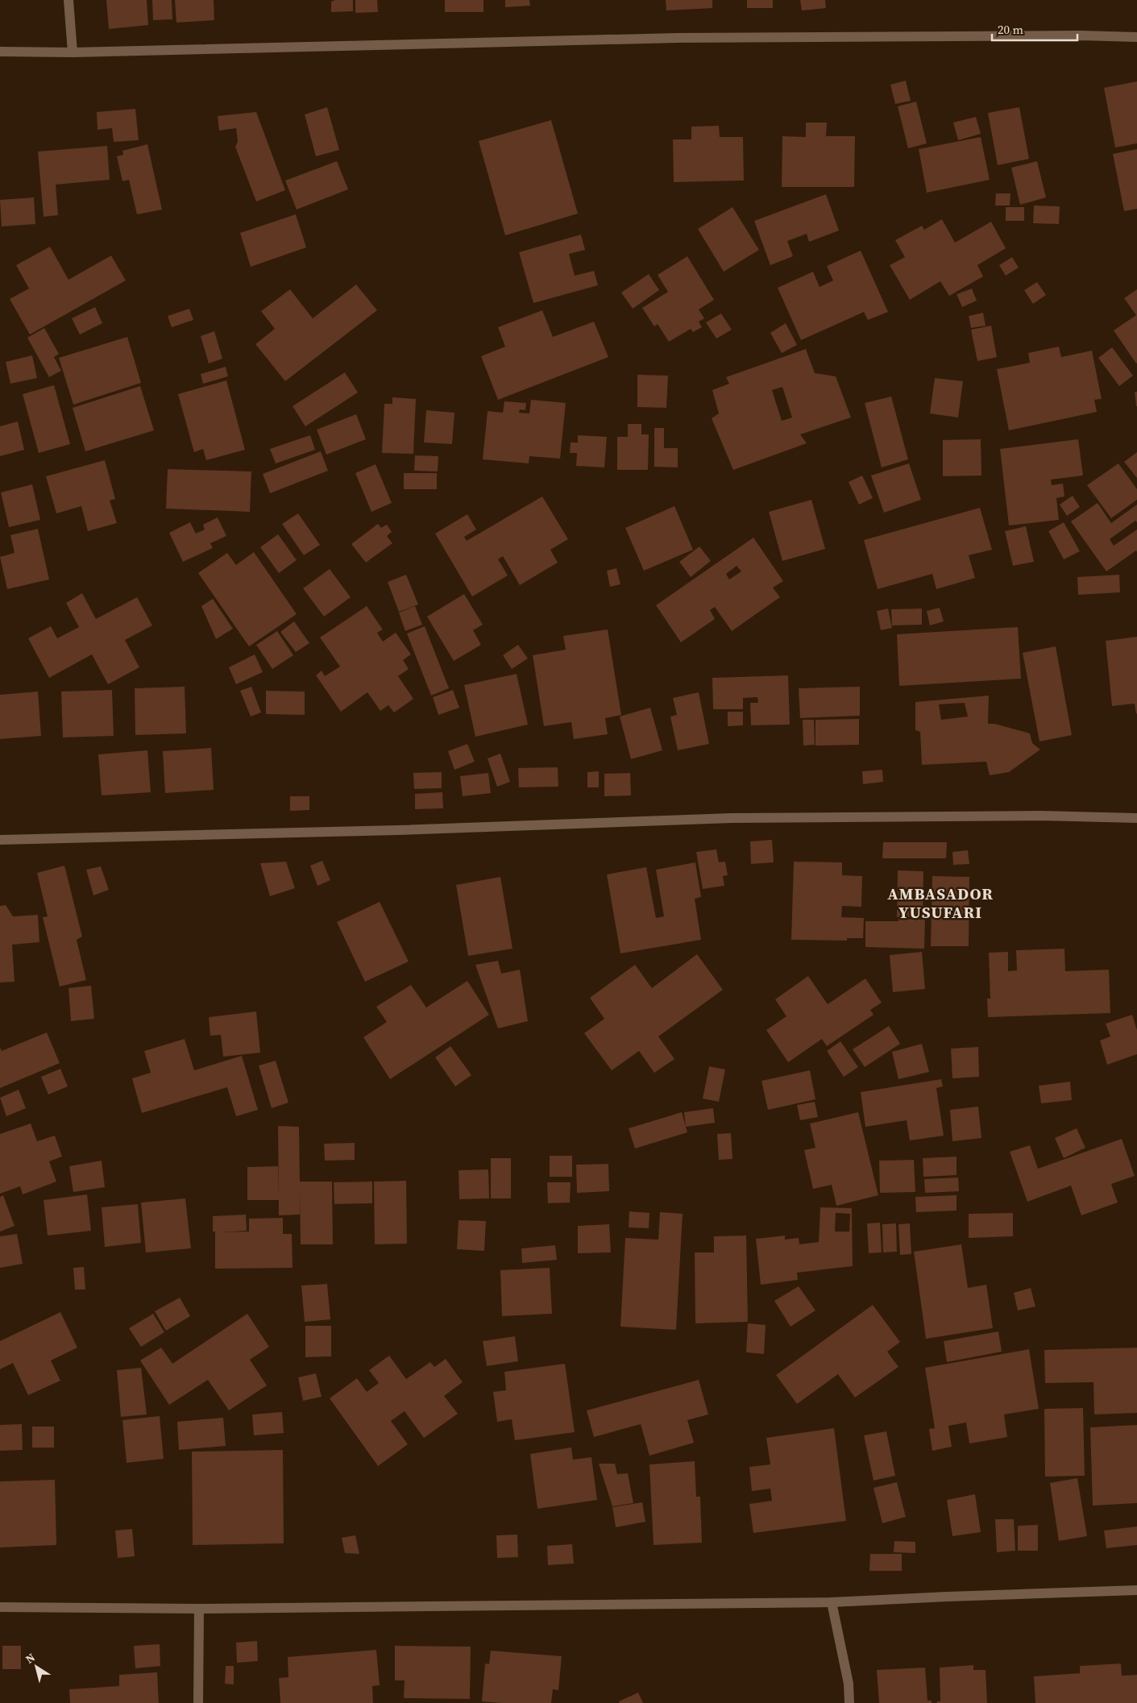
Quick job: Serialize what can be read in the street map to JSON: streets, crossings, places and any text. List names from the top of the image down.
{
  "districts": ["AMBASADOR YUSUFARI"],
  "scale_bar": "20 m",
  "north": "top left"
}
